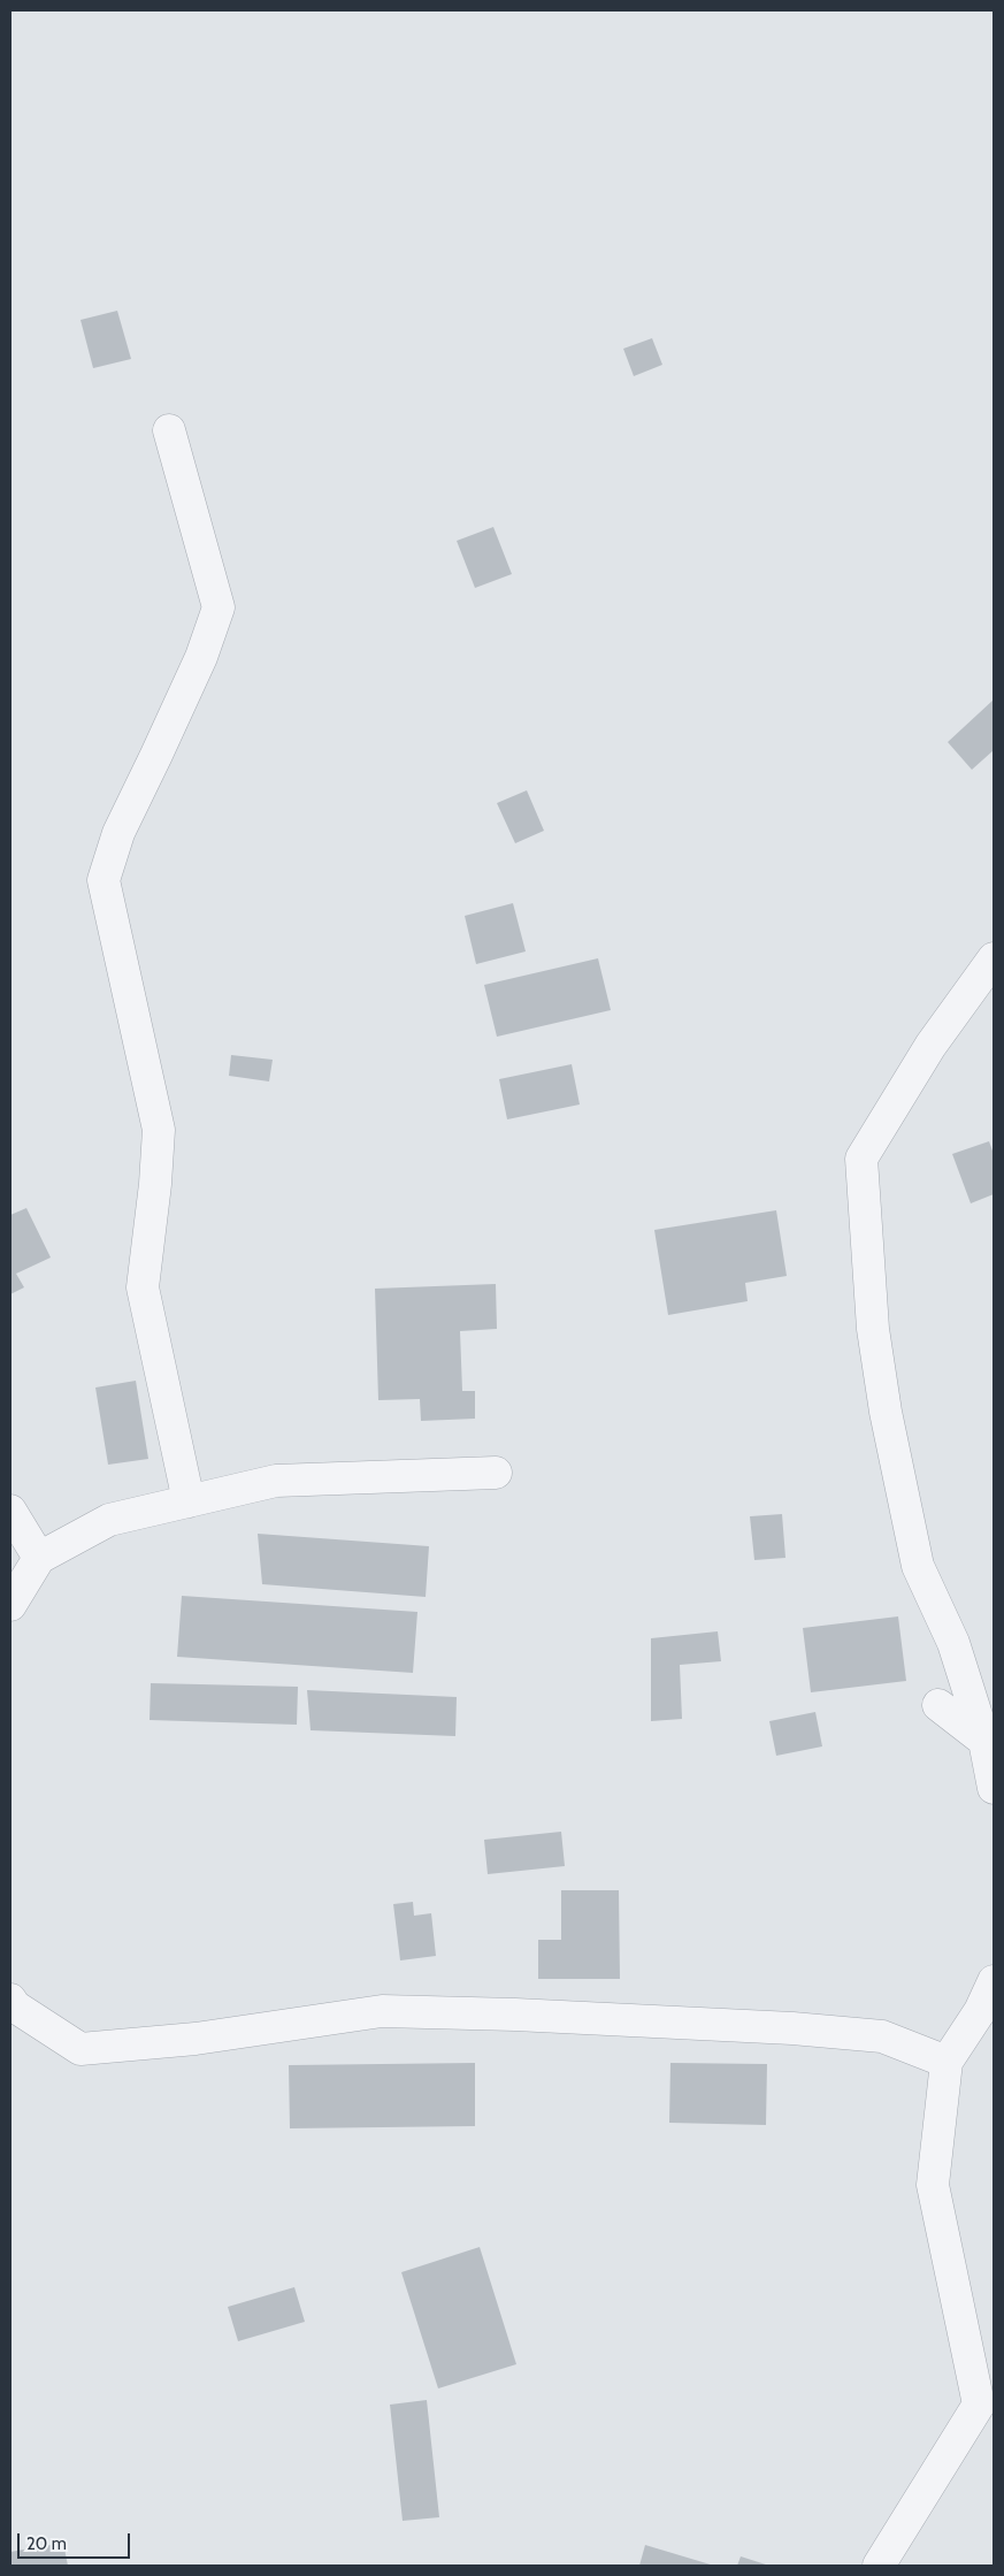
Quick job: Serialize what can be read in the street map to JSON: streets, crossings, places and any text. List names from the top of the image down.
{
  "scale_bar": "20 m"
}
